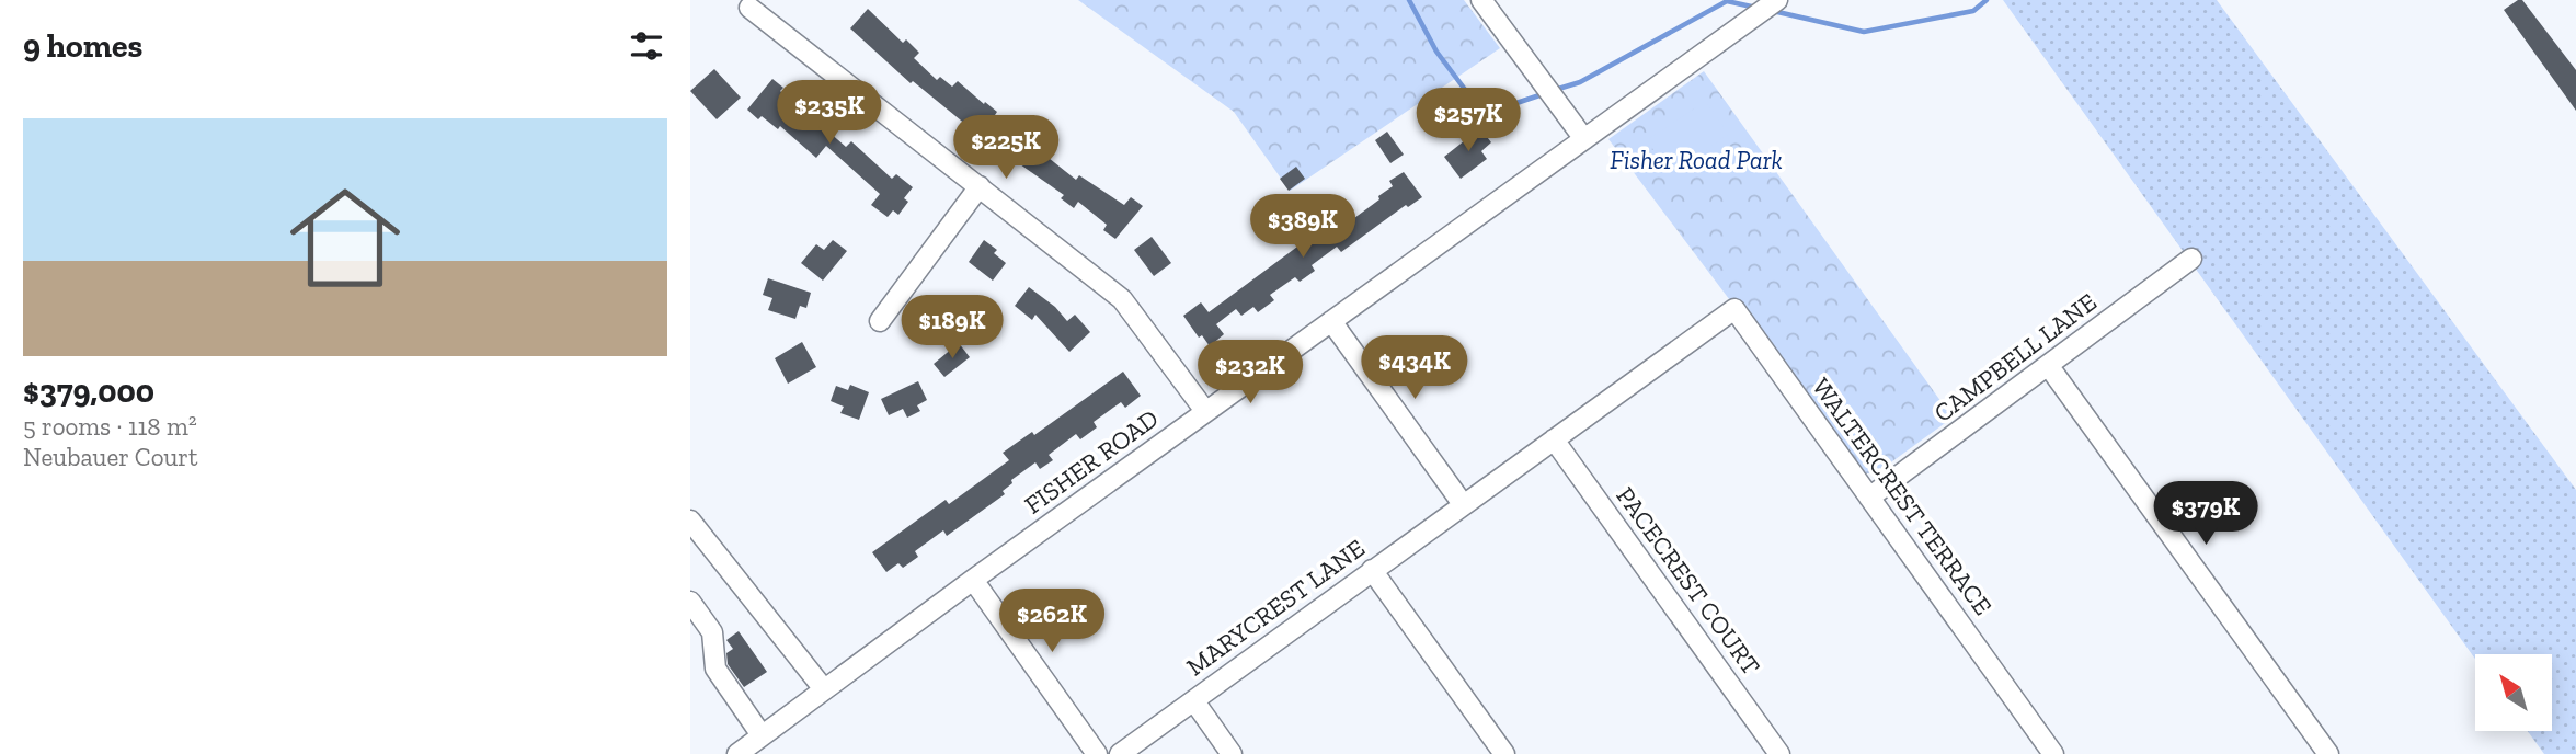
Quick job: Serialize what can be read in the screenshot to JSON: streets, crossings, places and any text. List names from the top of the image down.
{
  "streets": {
    "street": [
      "CAMPBELL LANE",
      "FISHER ROAD",
      "WALTERCREST TERRACE",
      "PACECREST COURT",
      "MARYCREST LANE"
    ]
  },
  "crossings": [
    ["CAMPBELL LANE", "WALTERCREST TERRACE"],
    ["WALTERCREST TERRACE", "MARYCREST LANE"],
    ["PACECREST COURT", "MARYCREST LANE"]
  ],
  "parks": ["Fisher Road Park"],
  "north": "top left",
  "page": {
    "heading": "9 homes",
    "price": [
      "$235K",
      "$257K",
      "$225K",
      "$389K",
      "$189K",
      "$434K",
      "$232K",
      "$379K",
      "$262K"
    ],
    "list": [
      {
        "name": "$379,000",
        "note": "5 rooms · 118 m² · Neubauer Court"
      }
    ]
  }
}
